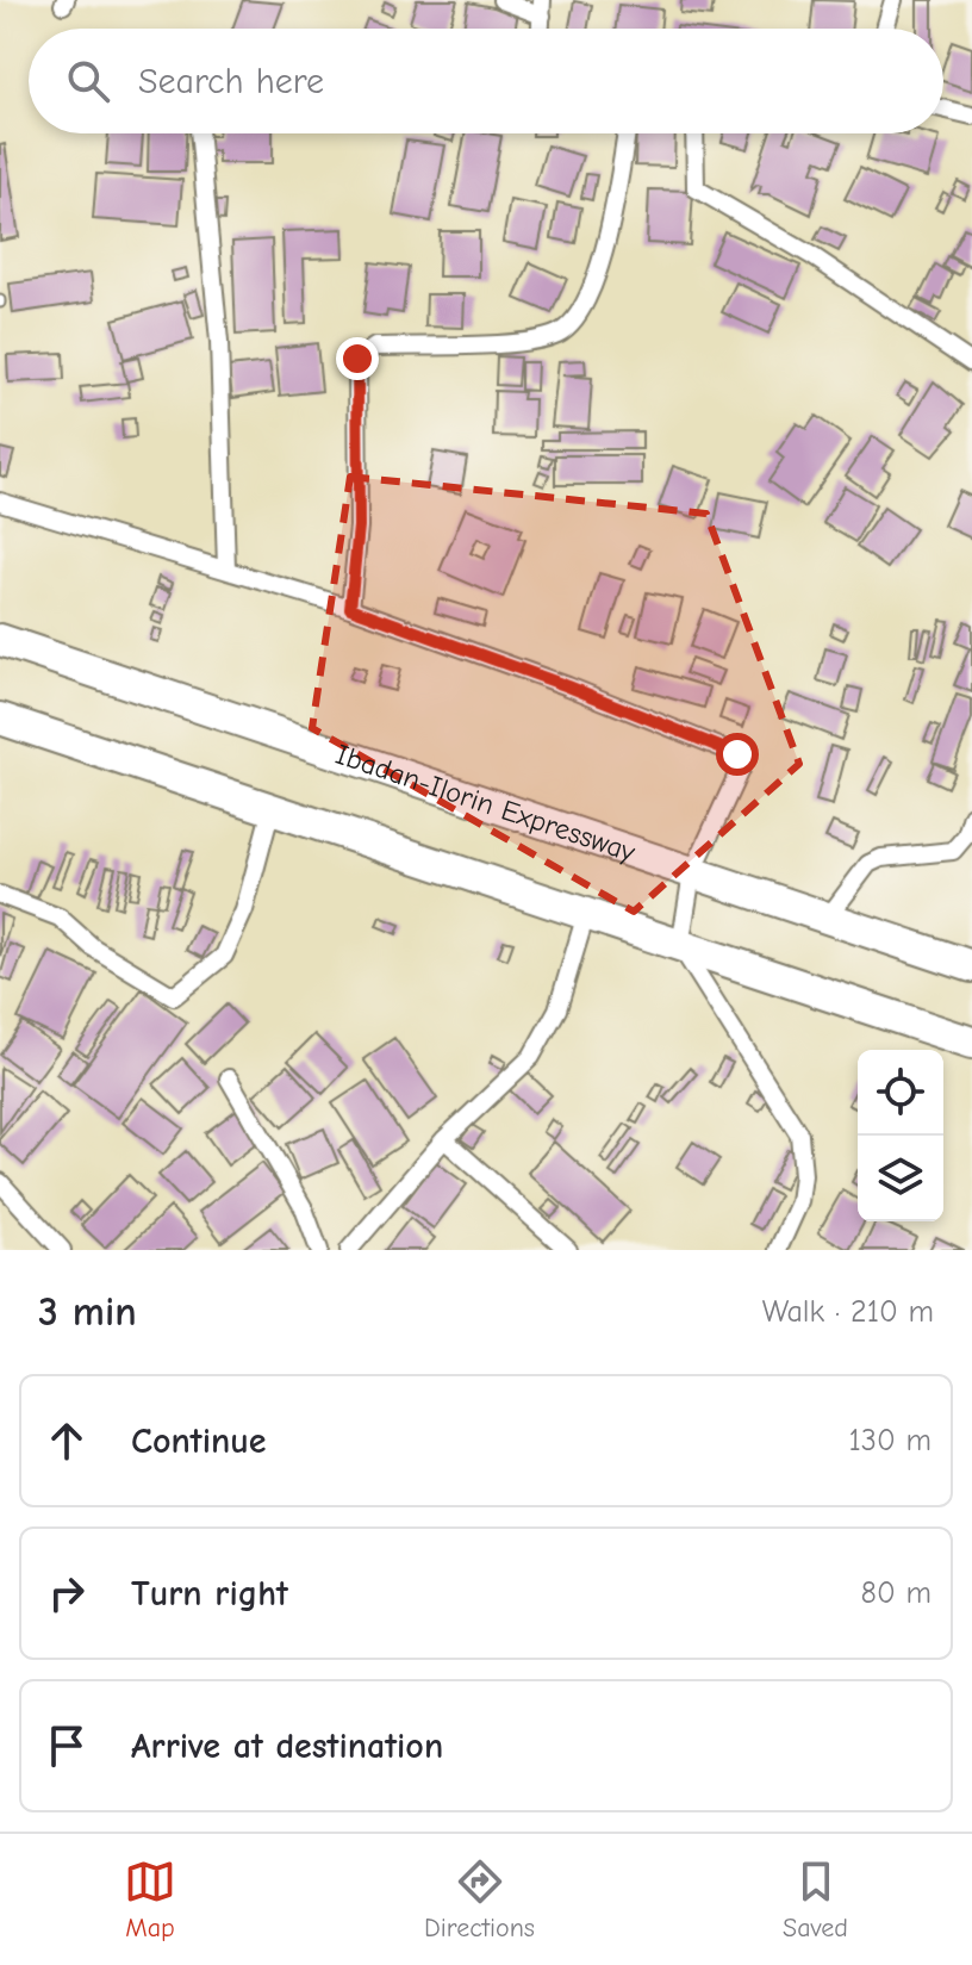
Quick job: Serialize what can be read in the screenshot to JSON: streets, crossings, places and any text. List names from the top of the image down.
{
  "streets": {
    "highway": ["Ibadan-Ilorin Expressway"]
  },
  "page": {
    "search": "Search here",
    "heading": ["3 min", "Walk · 210 m"],
    "list": [
      ["Continue", "130 m"],
      ["Turn right", "80 m"],
      "Arrive at destination"
    ],
    "nav": ["Map", "Directions", "Saved"]
  }
}
